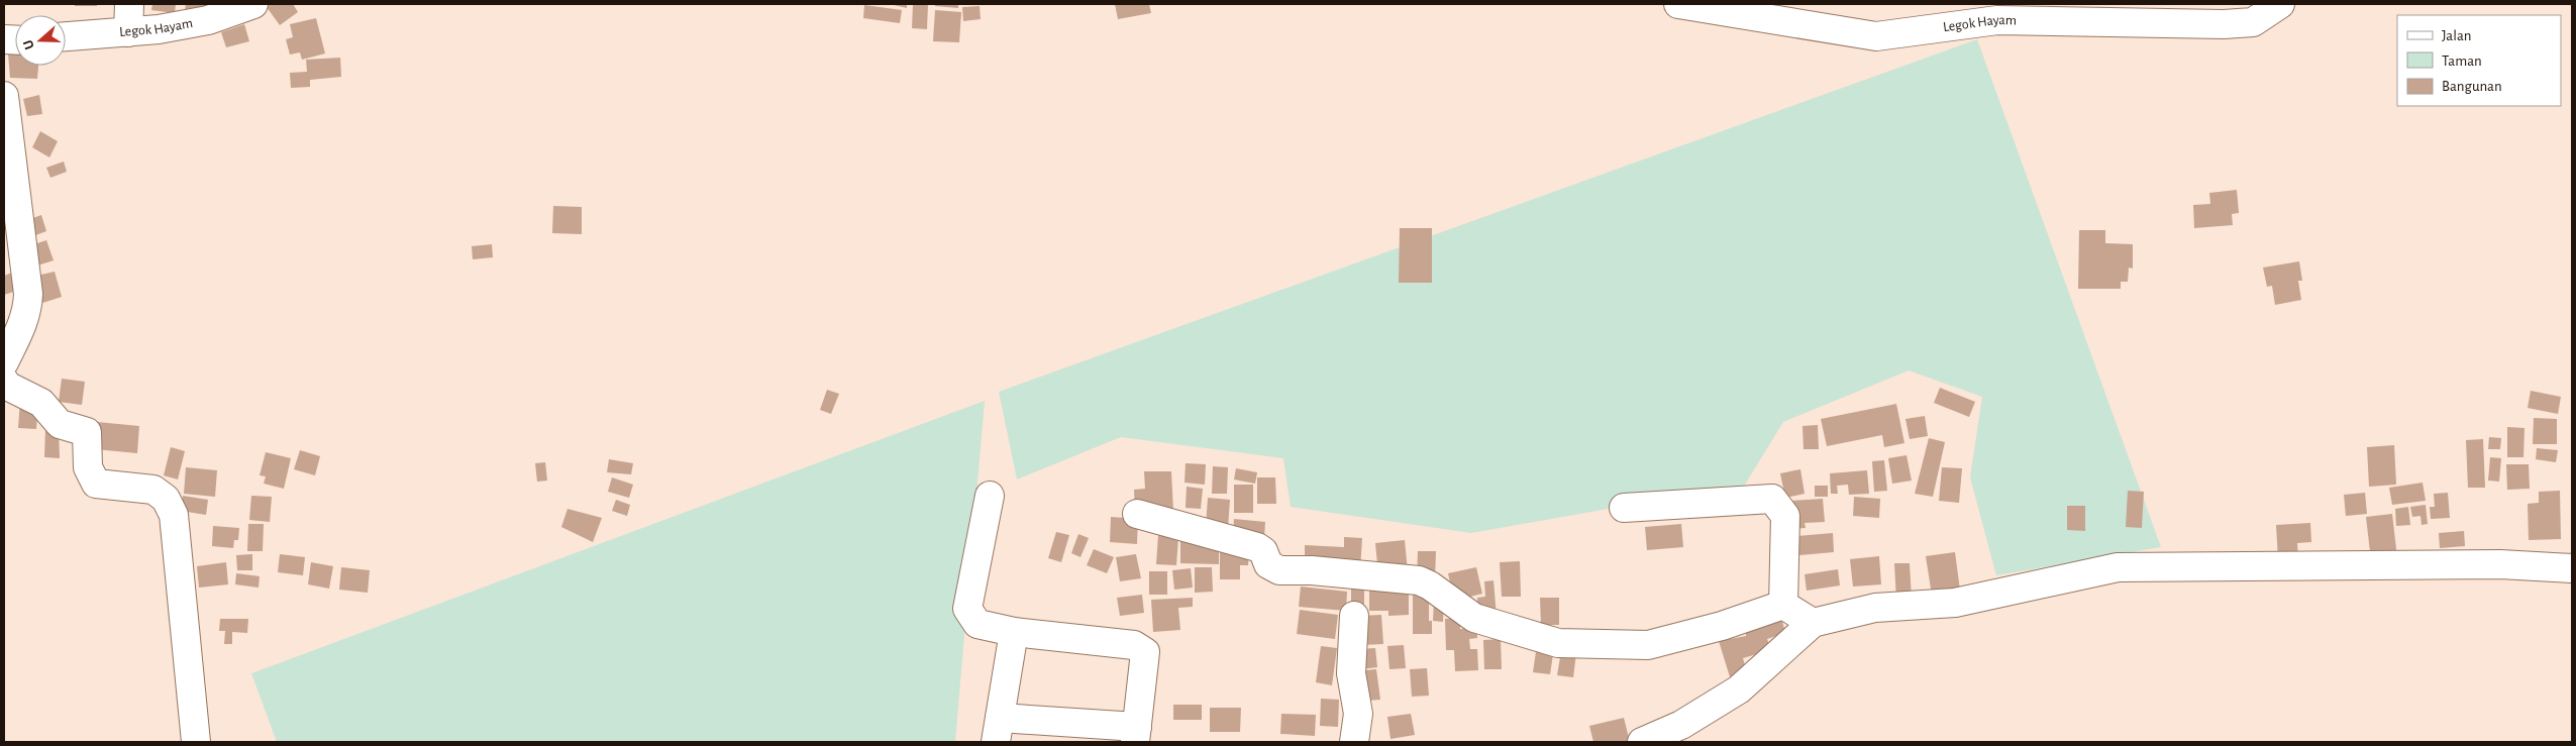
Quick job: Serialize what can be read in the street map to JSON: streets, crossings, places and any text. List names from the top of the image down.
{
  "streets": {
    "street": ["Legok Hayam"]
  },
  "legend": ["Jalan", "Taman", "Bangunan"],
  "north": "left"
}
